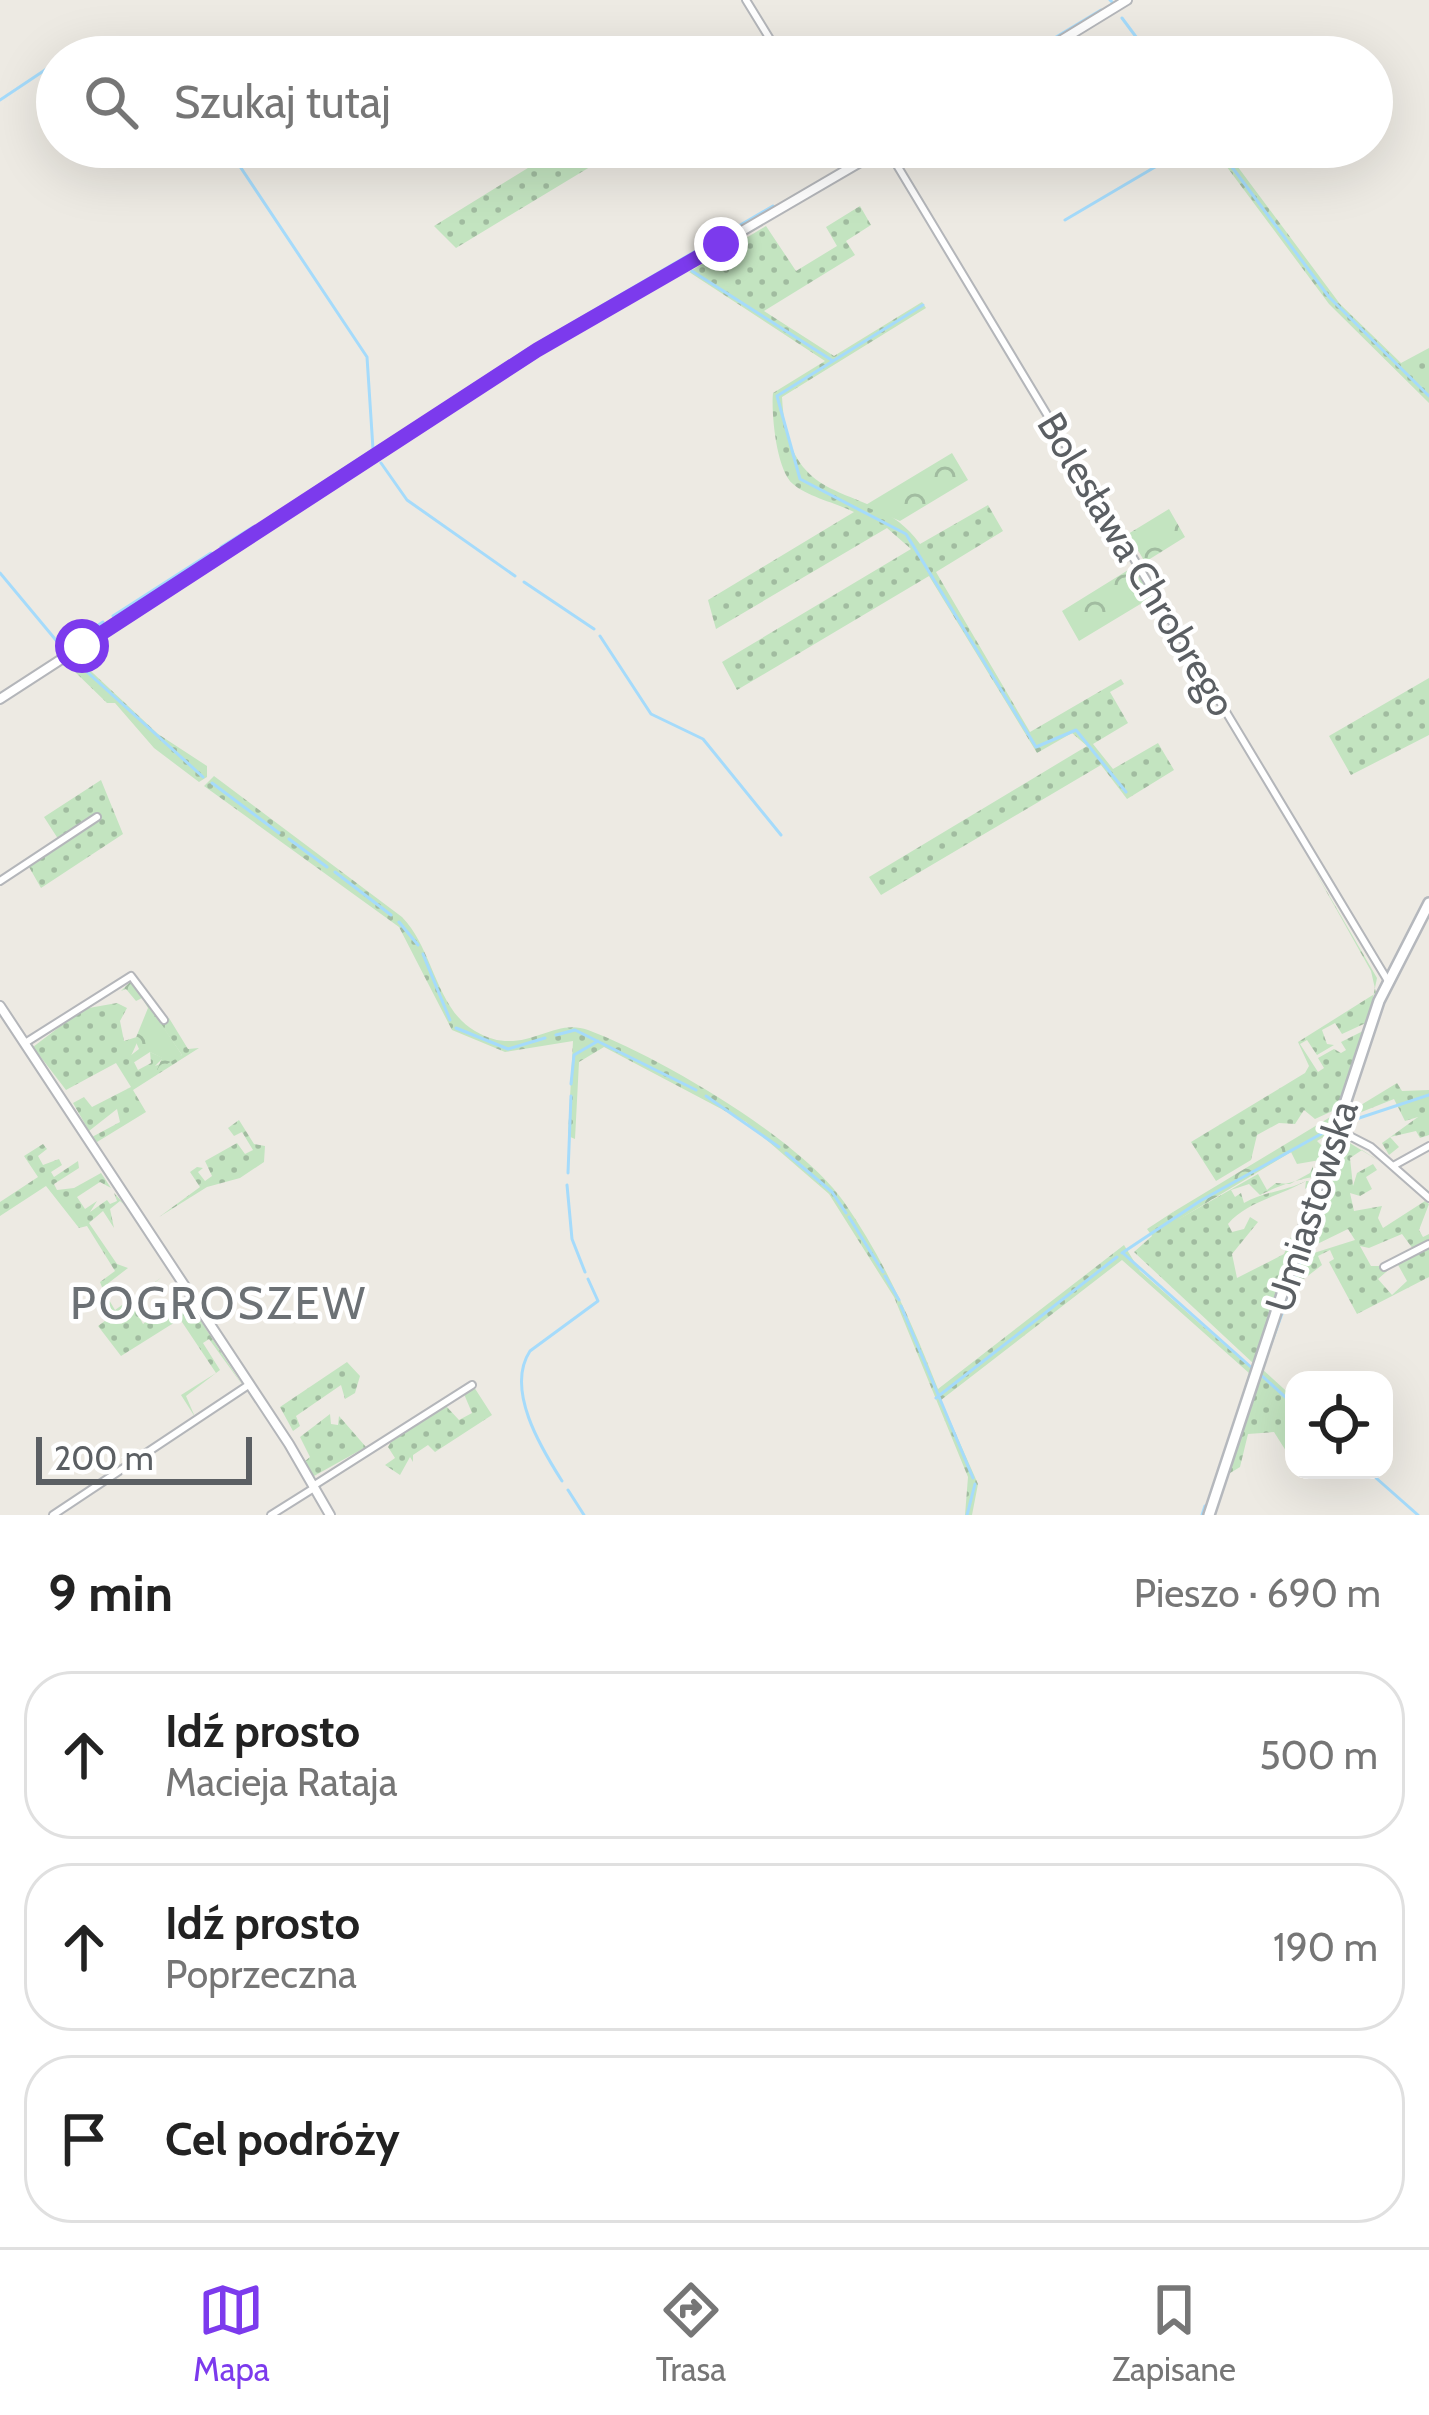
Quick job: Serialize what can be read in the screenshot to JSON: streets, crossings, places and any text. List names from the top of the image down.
{
  "streets": {
    "main road": ["Umiastowska"],
    "street": ["Bolesława Chrobrego"]
  },
  "crossings": [
    ["Bolesława Chrobrego", "Umiastowska"]
  ],
  "districts": ["POGROSZEW"],
  "scale_bar": "200 m",
  "page": {
    "search": "Szukaj tutaj",
    "scale": "200 m",
    "heading": ["9 min", "Pieszo · 690 m"],
    "list": [
      ["Idź prosto", "Macieja Rataja", "500 m"],
      ["Idź prosto", "Poprzeczna", "190 m"],
      "Cel podróży"
    ],
    "nav": ["Mapa", "Trasa", "Zapisane"]
  }
}
